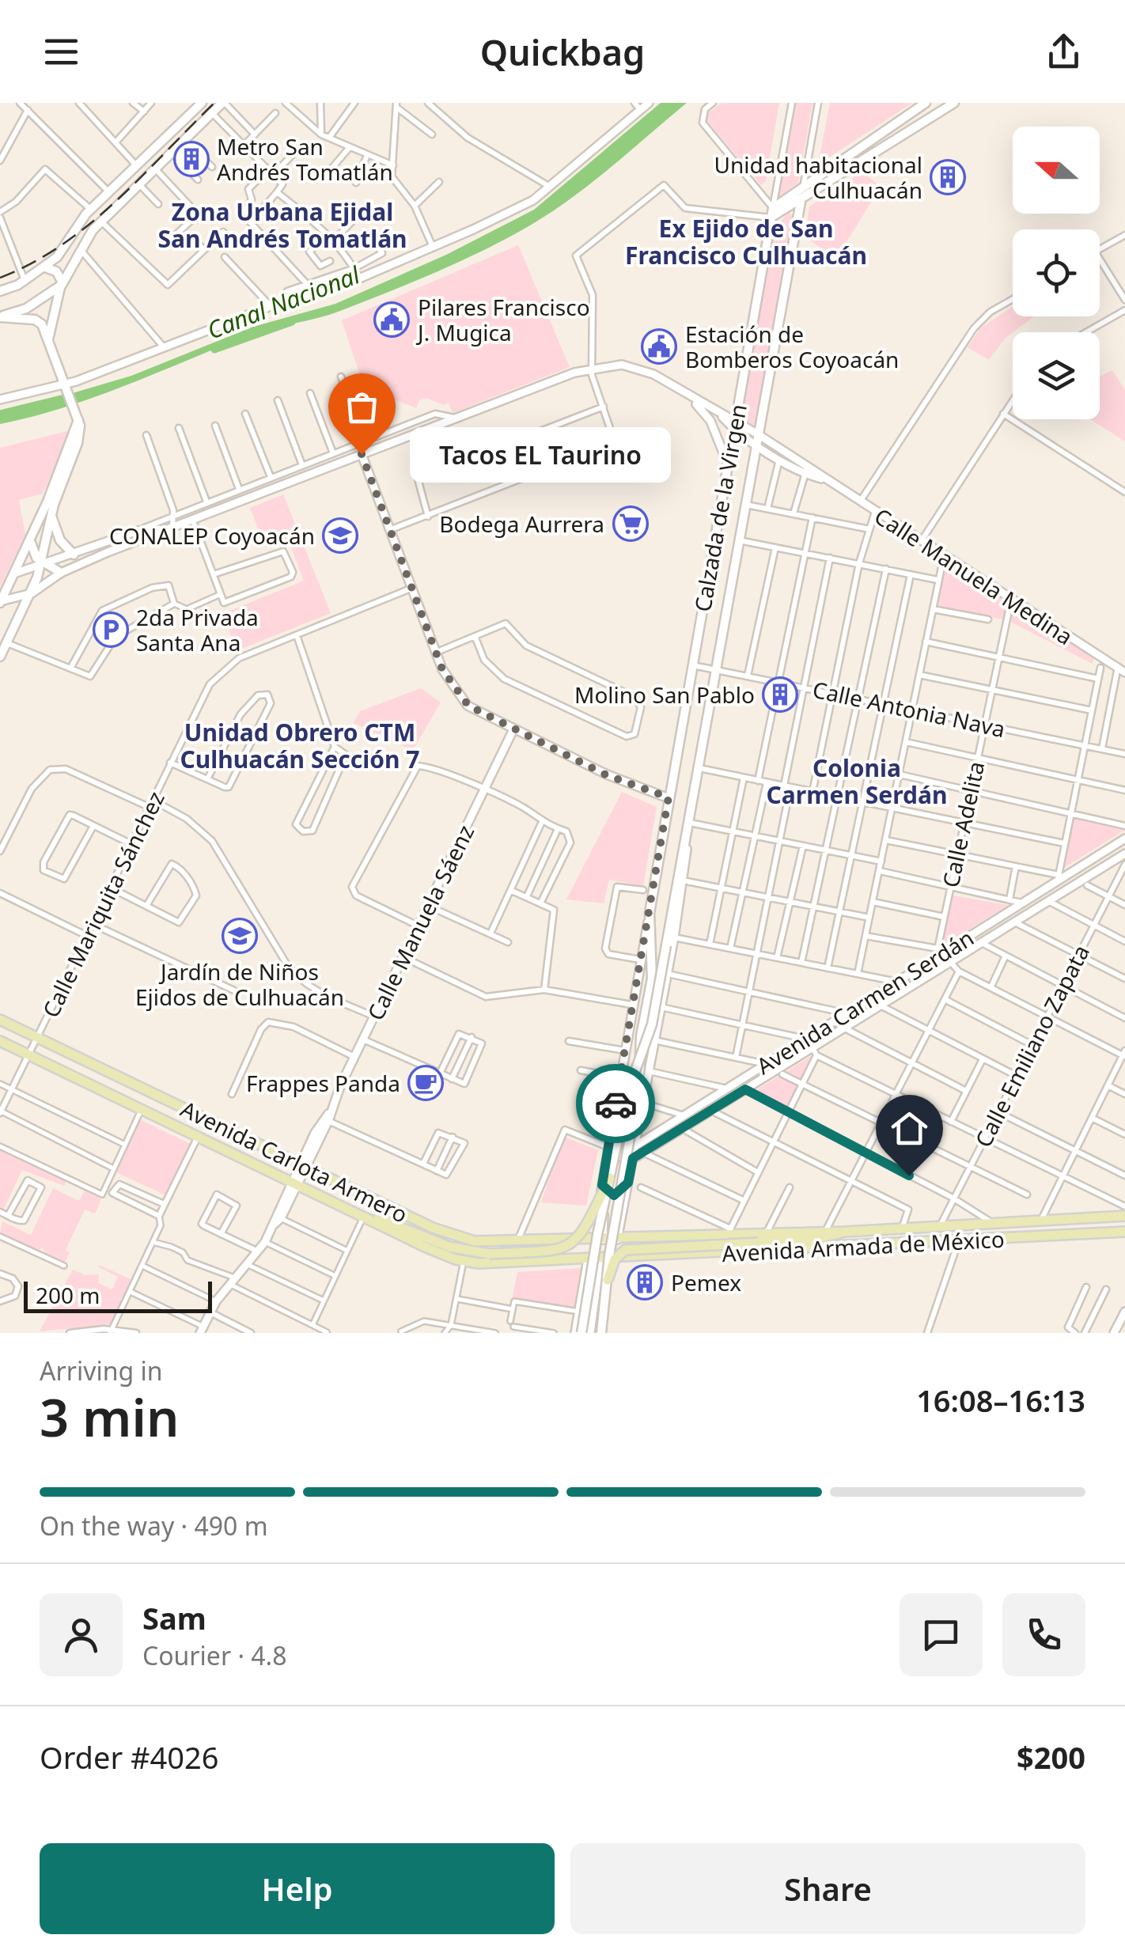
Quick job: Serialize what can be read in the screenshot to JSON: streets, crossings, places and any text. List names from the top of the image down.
{
  "streets": {
    "main road": ["Calzada de la Virgen", "Avenida Carlota Armero", "Avenida Armada de México"],
    "street": [
      "Calle Manuela Medina",
      "Calle Antonia Nava",
      "Calle Adelita",
      "Calle Mariquita Sánchez",
      "Calle Manuela Sáenz",
      "Avenida Carmen Serdán",
      "Calle Emiliano Zapata"
    ]
  },
  "crossings": [
    ["Calzada de la Virgen", "Calle Antonia Nava"],
    ["Calzada de la Virgen", "Avenida Carmen Serdán"],
    ["Calzada de la Virgen", "Avenida Carlota Armero"],
    ["Calzada de la Virgen", "Avenida Armada de México"],
    ["Calle Manuela Medina", "Calle Adelita"],
    ["Calle Antonia Nava", "Calle Adelita"],
    ["Calle Adelita", "Avenida Carmen Serdán"],
    ["Calle Mariquita Sánchez", "Avenida Carlota Armero"],
    ["Calle Manuela Sáenz", "Avenida Carlota Armero"],
    ["Calle Emiliano Zapata", "Avenida Armada de México"],
    ["Avenida Carlota Armero", "Avenida Armada de México"]
  ],
  "districts": [
    "Zona Urbana Ejidal San Andrés Tomatlán",
    "Ex Ejido de San Francisco Culhuacán",
    "Unidad Obrero CTM Culhuacán Sección 7",
    "Colonia Carmen Serdán"
  ],
  "water": ["Canal Nacional"],
  "places": {
    "building": [
      "Metro San Andrés Tomatlán",
      "Unidad habitacional Culhuacán",
      "Molino San Pablo",
      "Pemex"
    ],
    "public building": ["Pilares Francisco J. Mugica", "Estación de Bomberos Coyoacán"],
    "other": ["Tacos EL Taurino"],
    "supermarket": ["Bodega Aurrera"],
    "school or university": ["CONALEP Coyoacán", "Jardín de Niños Ejidos de Culhuacán"],
    "parking": ["2da Privada Santa Ana"],
    "cafe": ["Frappes Panda"]
  },
  "scale_bar": "200 m",
  "north": "left",
  "page": {
    "header": "Quickbag",
    "bubble": "Tacos EL Taurino",
    "scale": "200 m",
    "heading": ["3 min", "Arriving in", "16:08–16:13"],
    "panel": [
      "Sam",
      "Courier · 4.8",
      "Order #4026",
      "$200"
    ],
    "bar": "On the way · 490 m",
    "buttons": ["Help", "Share"]
  }
}
